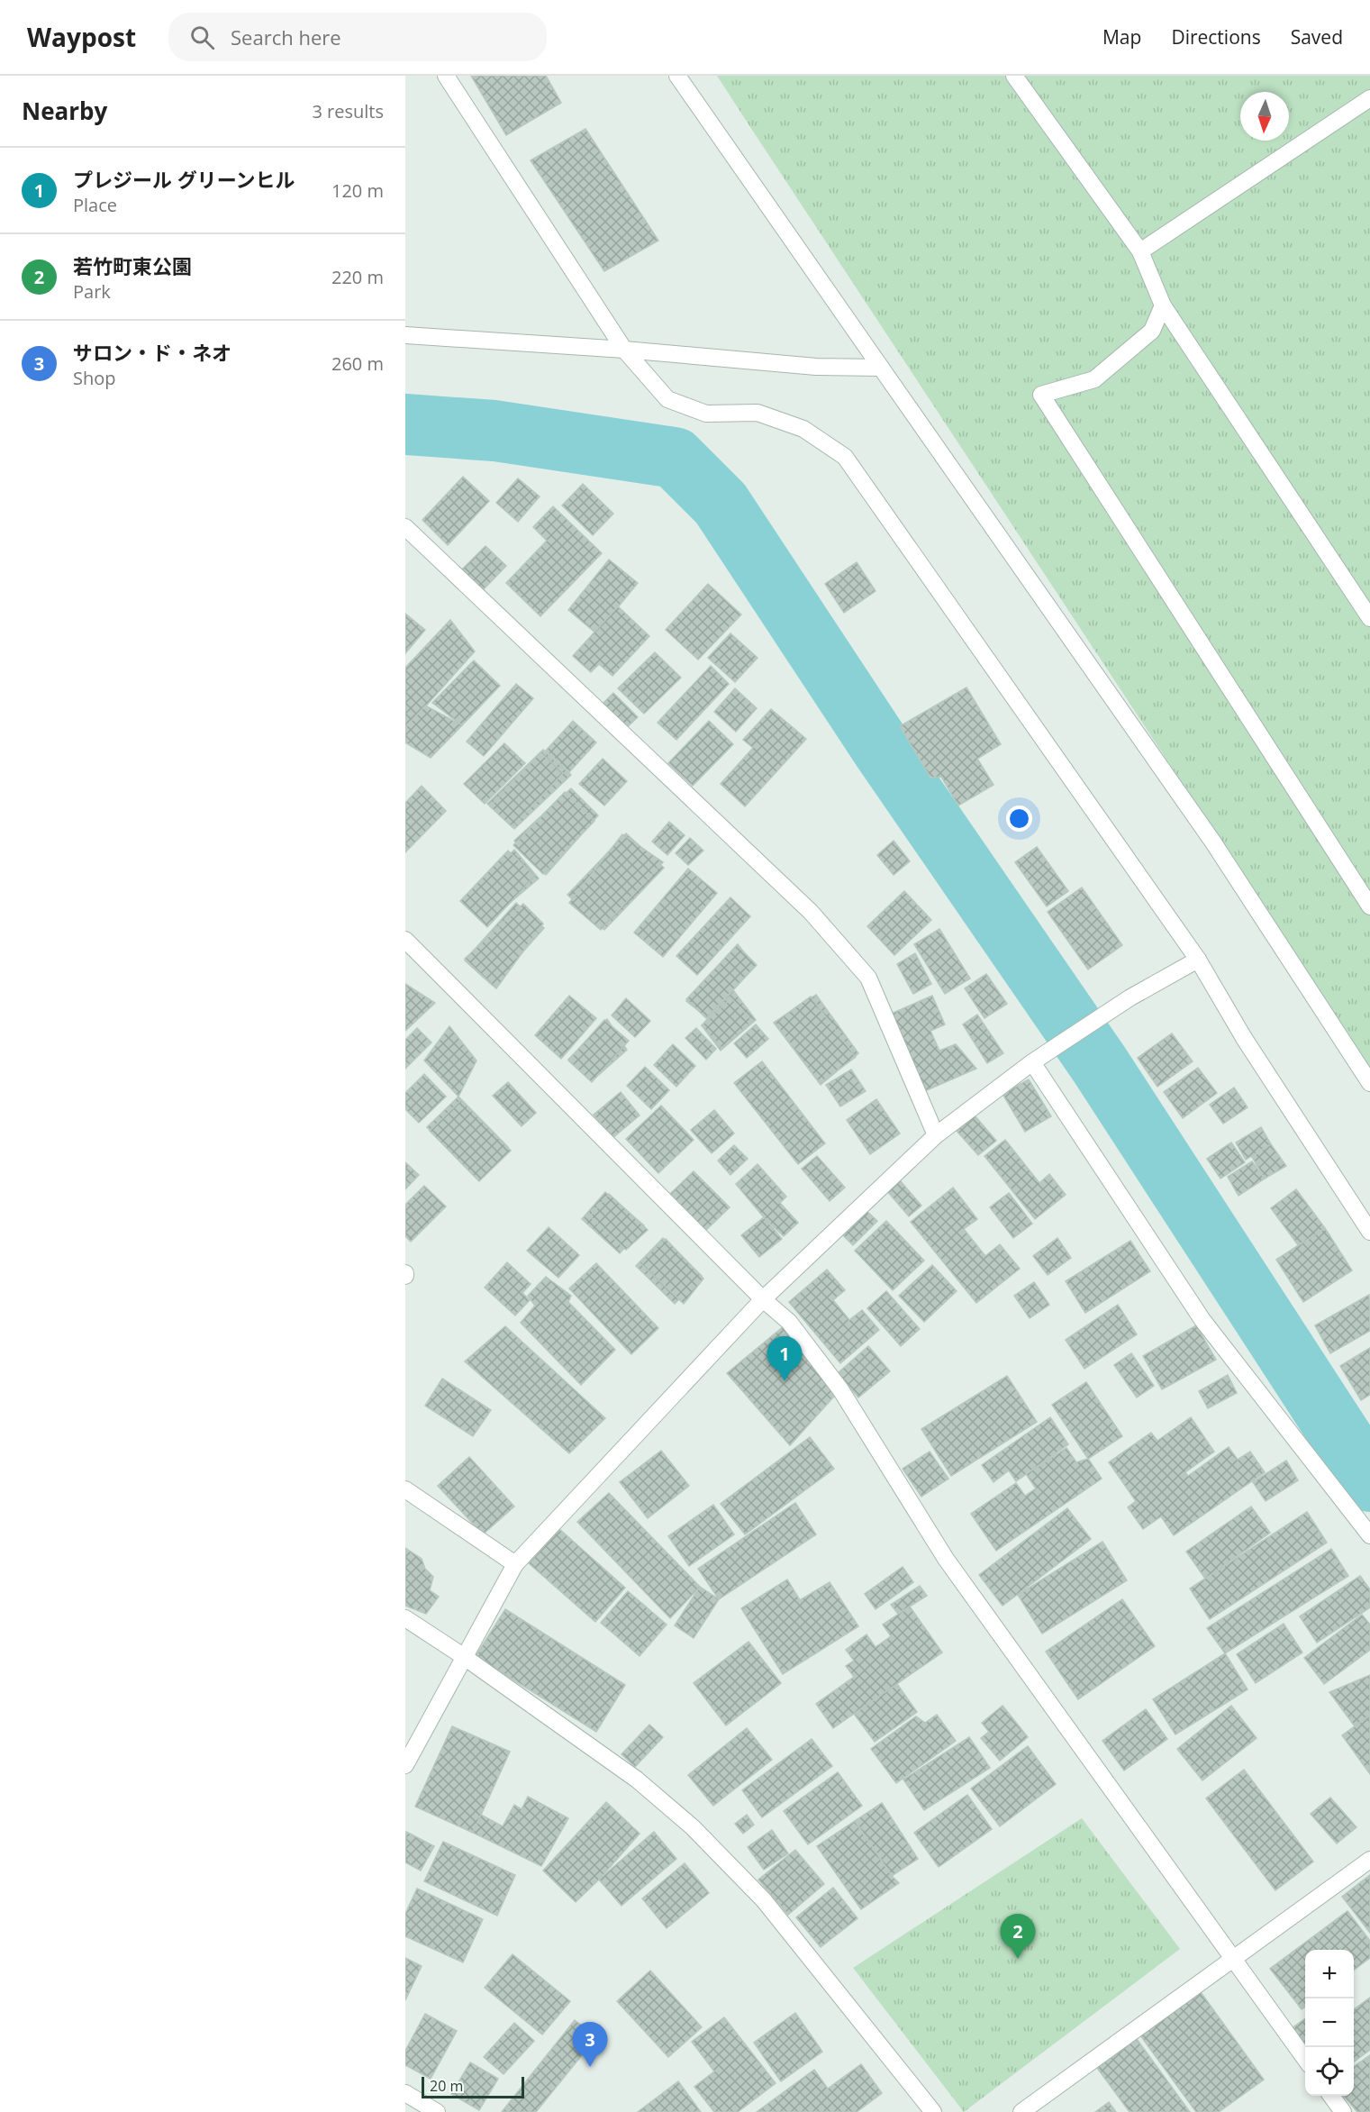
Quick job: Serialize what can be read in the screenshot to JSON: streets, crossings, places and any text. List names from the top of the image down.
{
  "scale_bar": "20 m",
  "north": "bottom",
  "page": {
    "header": "Waypost",
    "search": "Search here",
    "nav": ["Map", "Directions", "Saved"],
    "heading": ["Nearby", "3 results"],
    "list": [
      {
        "mark": "1",
        "name": "プレジール グリーンヒル",
        "note": "Place",
        "value": "120 m"
      },
      {
        "mark": "2",
        "name": "若竹町東公園",
        "note": "Park",
        "value": "220 m"
      },
      {
        "mark": "3",
        "name": "サロン・ド・ネオ",
        "note": "Shop",
        "value": "260 m"
      }
    ],
    "pins": ["1", "2", "3"],
    "map_buttons": ["+", "−"],
    "scale": "20 m"
  }
}
